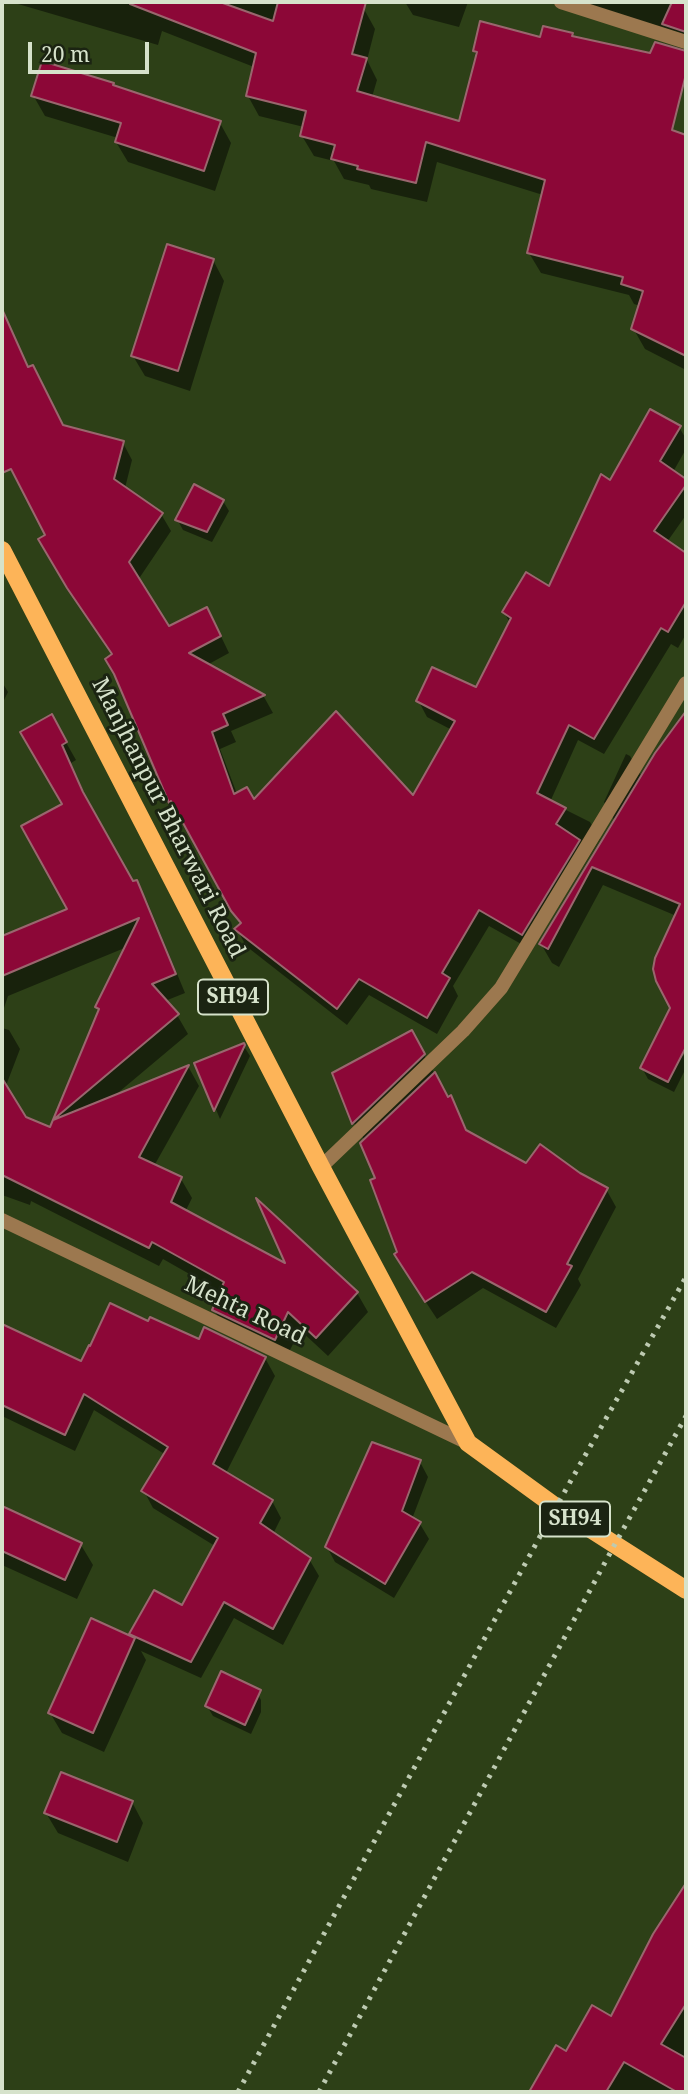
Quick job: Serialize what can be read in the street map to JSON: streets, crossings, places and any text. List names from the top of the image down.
{
  "streets": {
    "main road": ["Manjhanpur Bharwari Road", "SH94"],
    "street": ["Mehta Road"]
  },
  "crossings": [
    ["Manjhanpur Bharwari Road", "SH94"],
    ["Manjhanpur Bharwari Road", "Mehta Road"],
    ["SH94", "Mehta Road"]
  ],
  "scale_bar": "20 m"
}
